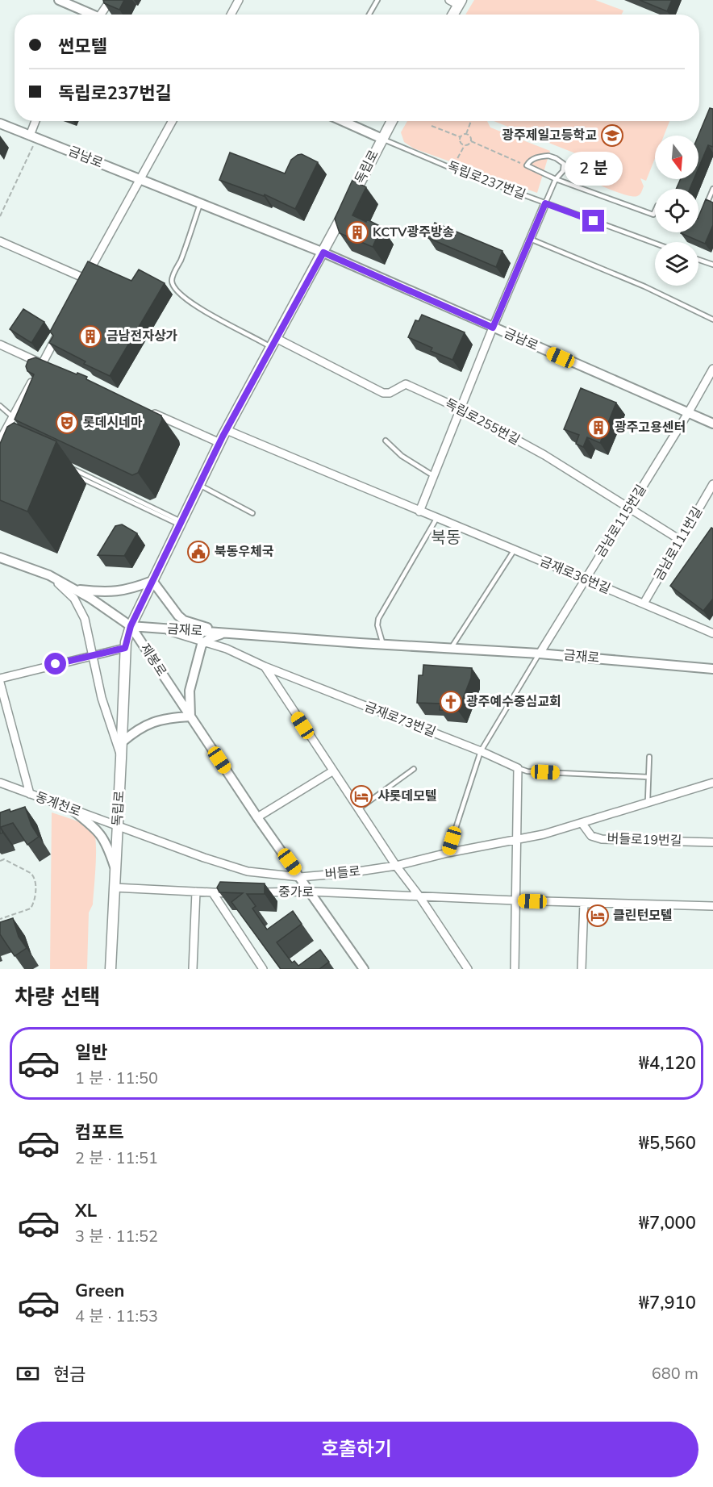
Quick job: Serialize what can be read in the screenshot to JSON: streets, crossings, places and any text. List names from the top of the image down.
{
  "streets": {
    "main road": ["독립로"],
    "street": [
      "금남로",
      "독립로255번길",
      "금남로115번길",
      "금남로111번길",
      "금재로36번길",
      "금재로",
      "제봉로",
      "금재로73번길",
      "동계천로",
      "버들로19번길",
      "버들로",
      "중가로"
    ],
    "lane": ["독립로237번길"]
  },
  "crossings": [
    ["금남로", "독립로"],
    ["금남로", "금남로115번길"],
    ["독립로", "독립로237번길"],
    ["독립로", "독립로255번길"],
    ["독립로", "금재로36번길"],
    ["독립로", "금재로"],
    ["독립로", "제봉로"],
    ["독립로", "동계천로"],
    ["독립로", "버들로"],
    ["독립로255번길", "금남로115번길"],
    ["독립로255번길", "금남로111번길"],
    ["금남로115번길", "금재로36번길"],
    ["금남로115번길", "금재로"],
    ["금남로111번길", "금재로36번길"],
    ["금재로", "제봉로"],
    ["금재로", "금재로73번길"],
    ["제봉로", "버들로"],
    ["제봉로", "중가로"],
    ["동계천로", "버들로"],
    ["버들로19번길", "버들로"]
  ],
  "districts": ["북동"],
  "places": {
    "school or university": ["광주제일고등학교"],
    "building": ["KCTV광주방송", "금남전자상가", "광주고용센터"],
    "theatre": ["롯데시네마"],
    "public building": ["북동우체국"],
    "church": ["광주예수중심교회"],
    "hotel": ["샤롯데모텔", "클린턴모텔"]
  },
  "north": "bottom",
  "page": {
    "banner": ["썬모텔", "독립로237번길"],
    "bubble": "2 분",
    "heading": "차량 선택",
    "list": [
      {
        "name": "일반",
        "note": "1 분 · 11:50",
        "value": "₩4,120"
      },
      {
        "name": "컴포트",
        "note": "2 분 · 11:51",
        "value": "₩5,560"
      },
      {
        "name": "XL",
        "note": "3 분 · 11:52",
        "value": "₩7,000"
      },
      {
        "name": "Green",
        "note": "4 분 · 11:53",
        "value": "₩7,910"
      }
    ],
    "pay": ["현금", "680 m"],
    "buttons": "호출하기"
  }
}
